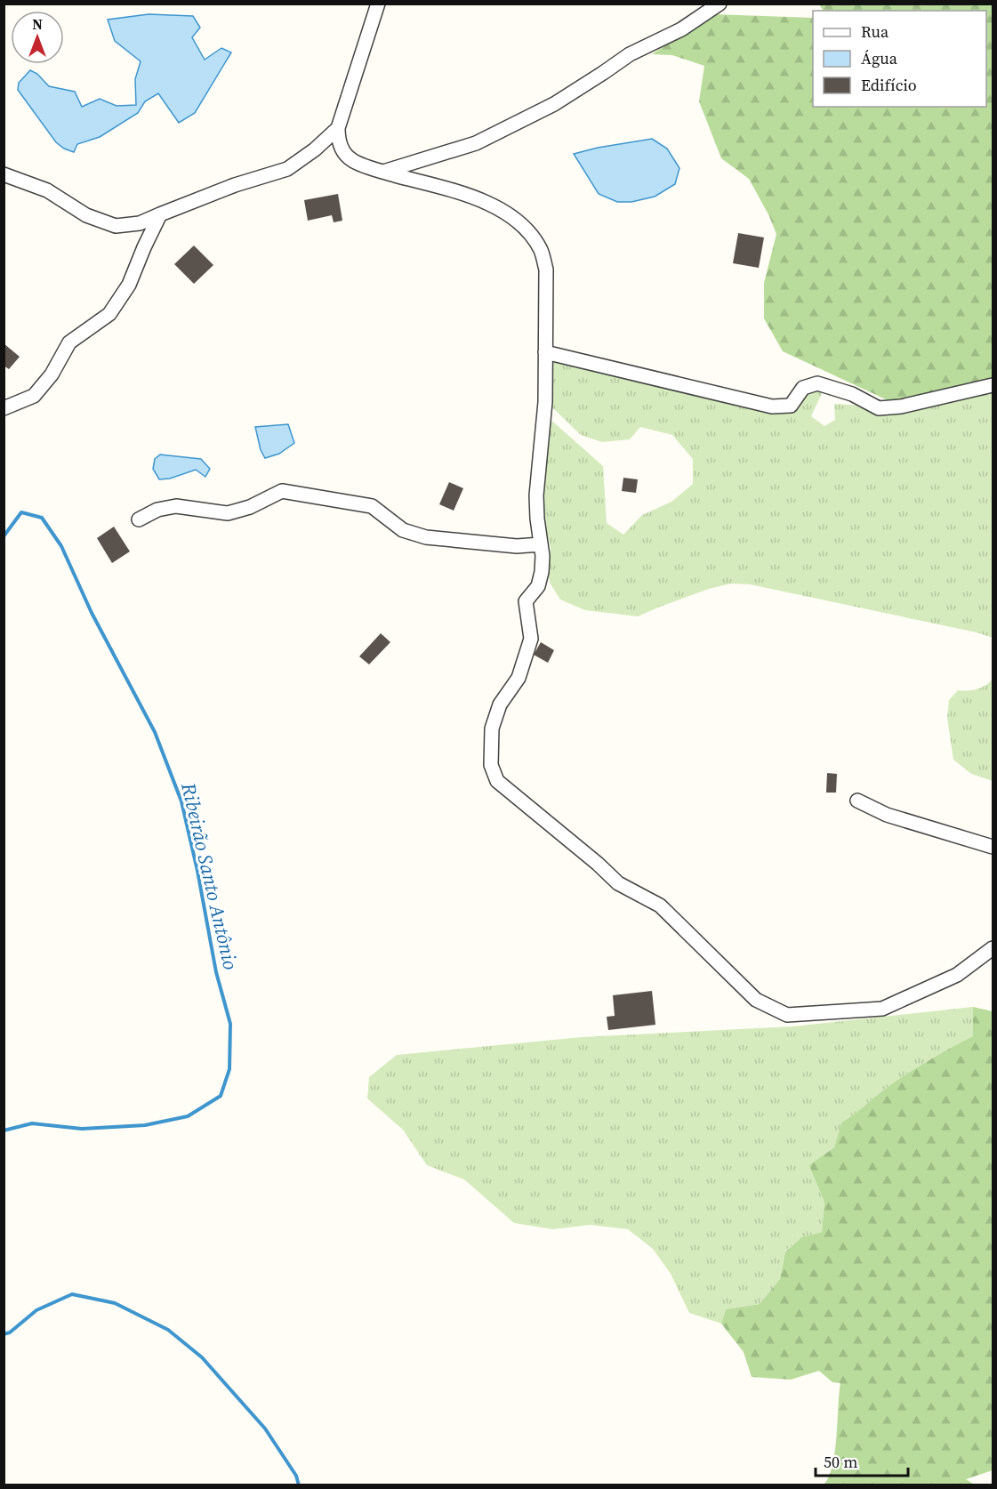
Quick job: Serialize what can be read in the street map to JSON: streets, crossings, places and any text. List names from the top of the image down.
{
  "water": ["Ribeirão Santo Antônio"],
  "legend": ["Rua", "Água", "Edifício"],
  "scale_bar": "50 m",
  "north": "top"
}
